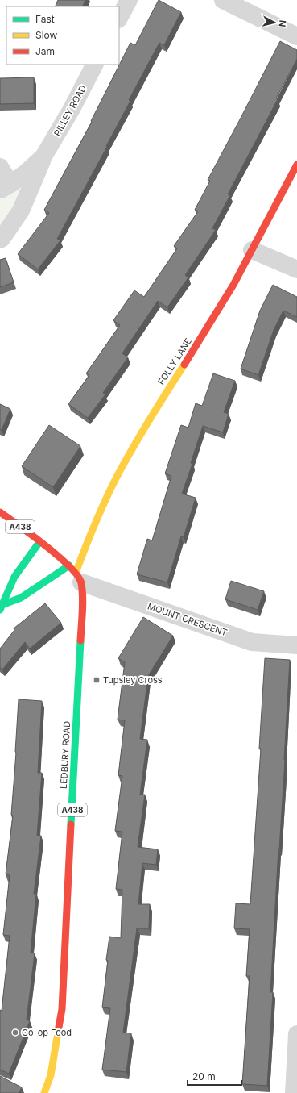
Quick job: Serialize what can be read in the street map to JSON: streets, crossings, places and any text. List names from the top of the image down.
{
  "streets": {
    "main road": ["FOLLY LANE", "A438", "LEDBURY ROAD"],
    "street": ["PILLEY ROAD", "MOUNT CRESCENT"]
  },
  "crossings": [
    ["FOLLY LANE", "A438"],
    ["FOLLY LANE", "MOUNT CRESCENT"],
    ["FOLLY LANE", "LEDBURY ROAD"],
    ["A438", "MOUNT CRESCENT"],
    ["A438", "LEDBURY ROAD"],
    ["MOUNT CRESCENT", "LEDBURY ROAD"]
  ],
  "places": {
    "transit": ["Tupsley Cross"],
    "other": ["Co-op Food"]
  },
  "legend": ["Fast", "Slow", "Jam"],
  "scale_bar": "20 m",
  "north": "right"
}
